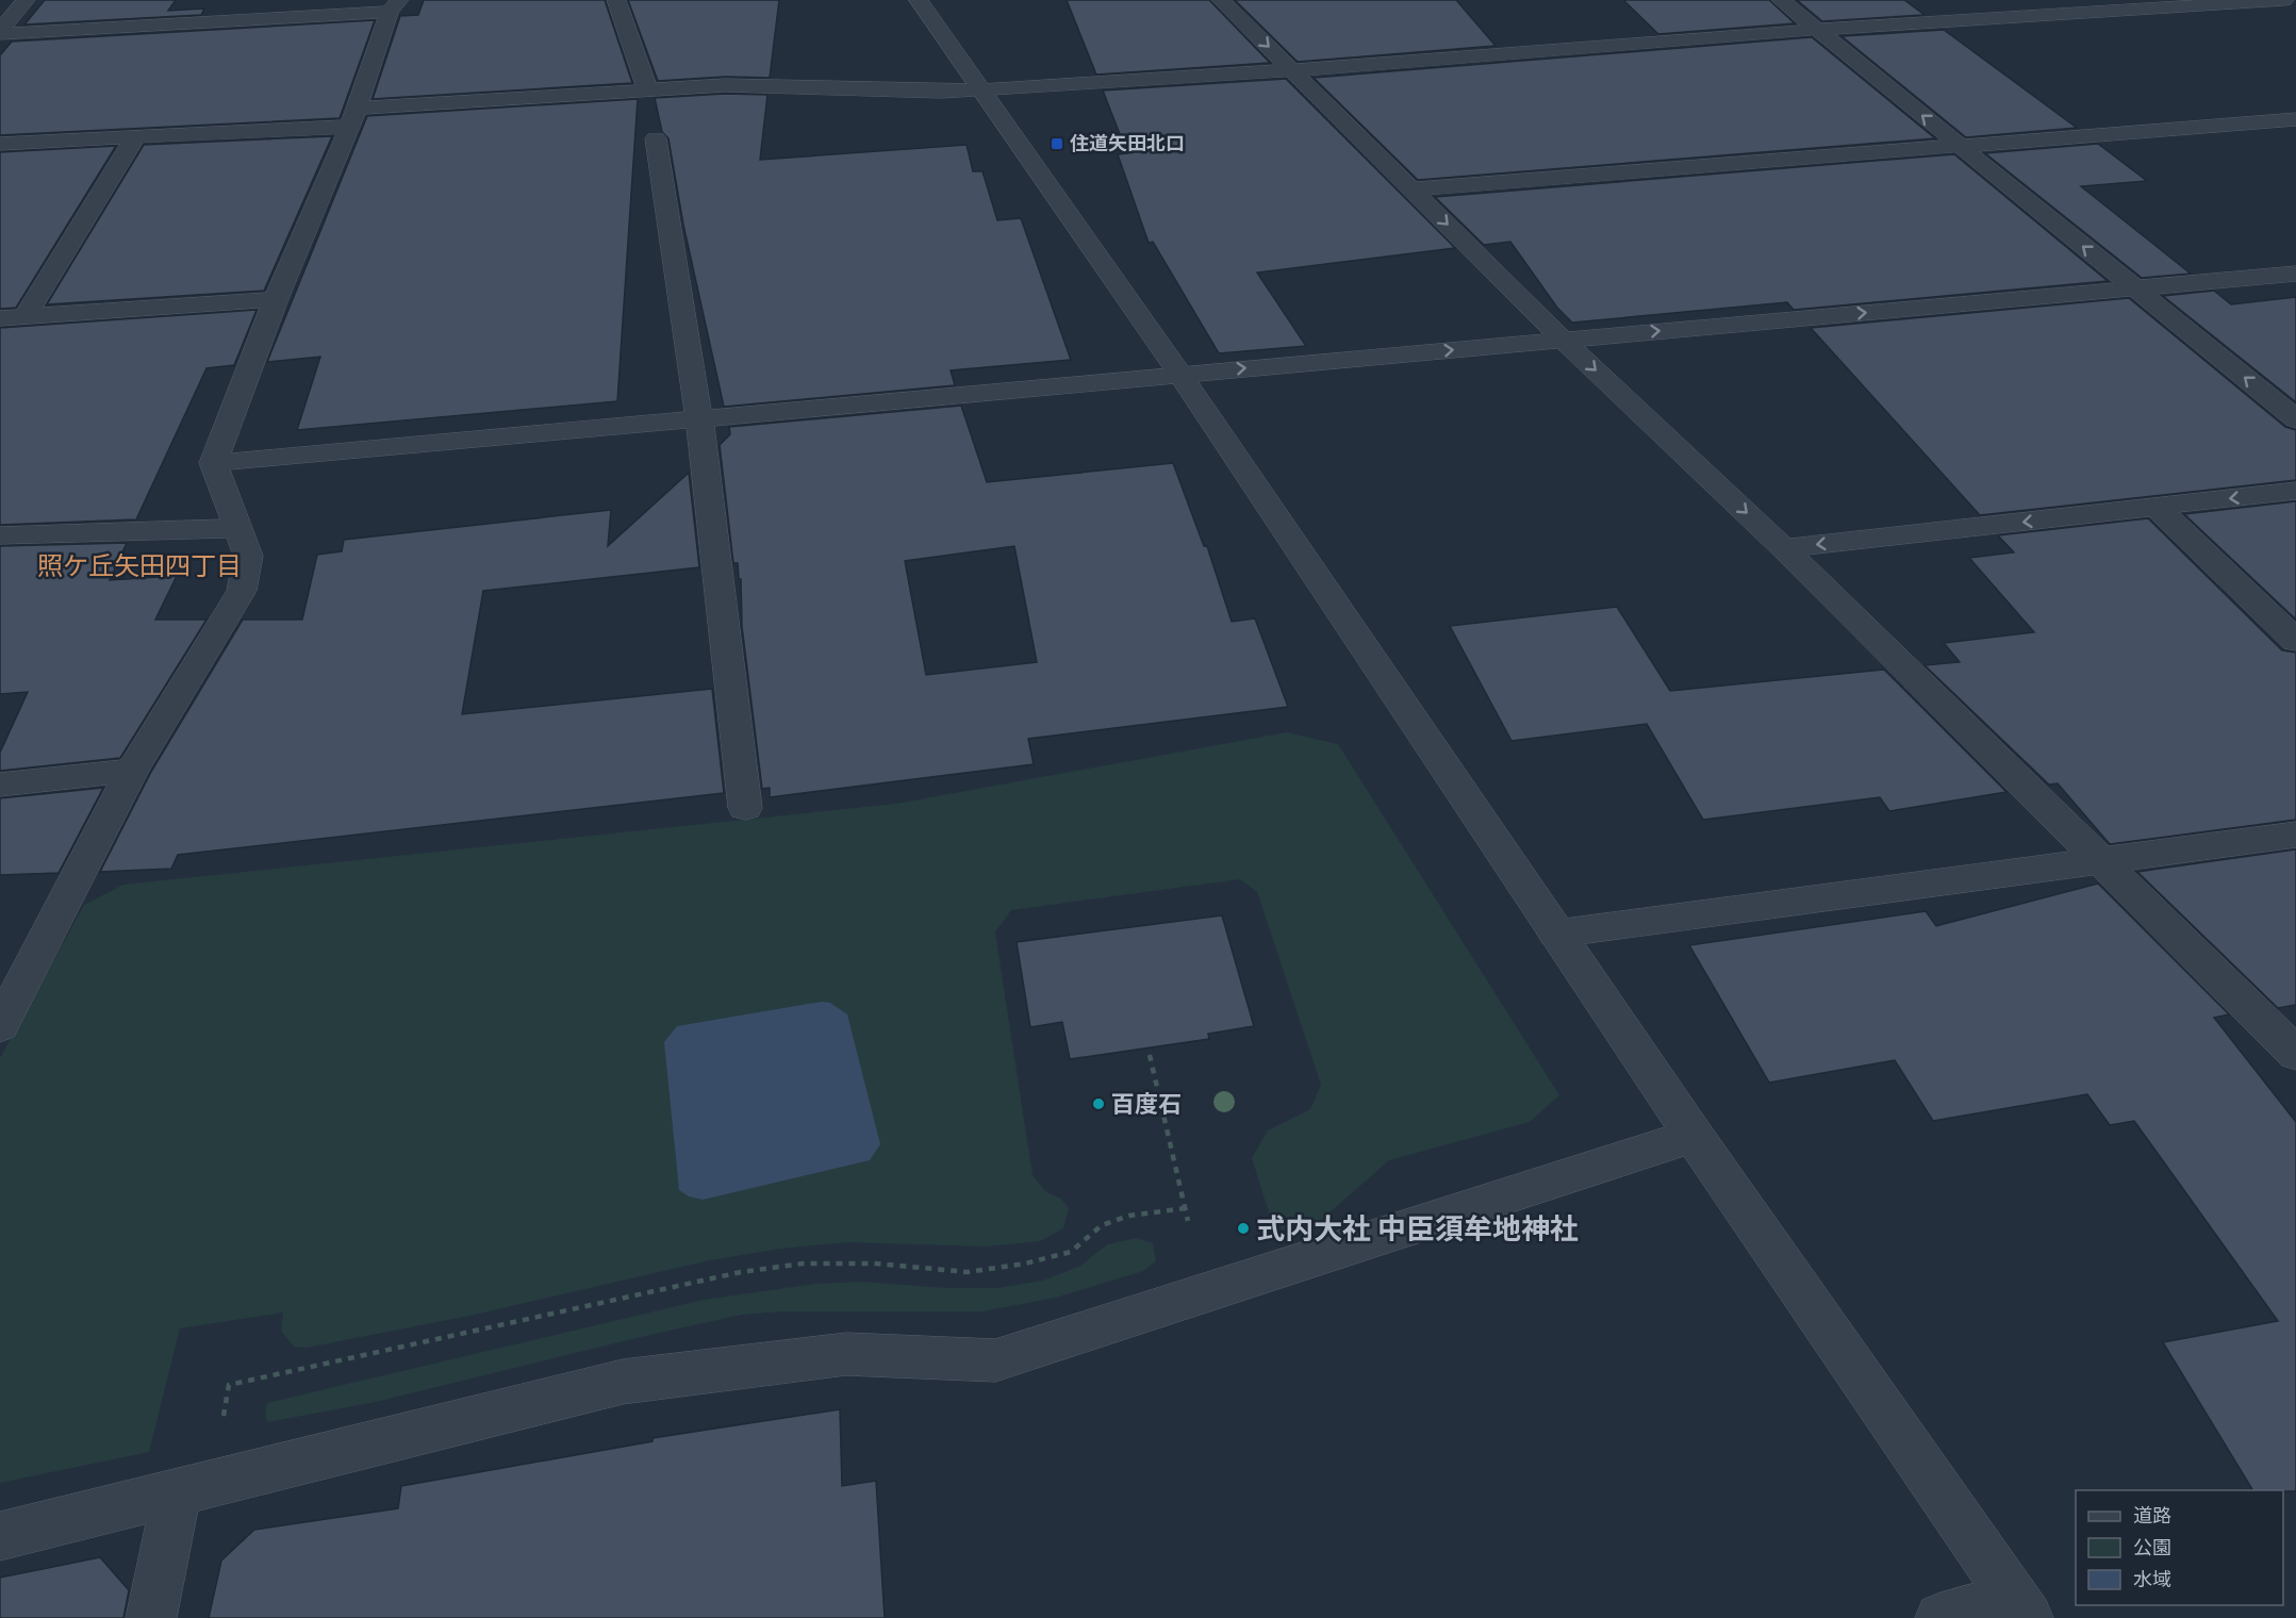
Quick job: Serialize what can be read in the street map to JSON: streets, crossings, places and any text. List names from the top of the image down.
{
  "districts": ["照ケ丘矢田四丁目"],
  "places": {
    "transit": ["住道矢田北口"],
    "other": ["百度石", "式内大社 中臣須牟地神社"]
  },
  "legend": ["道路", "公園", "水域"]
}
